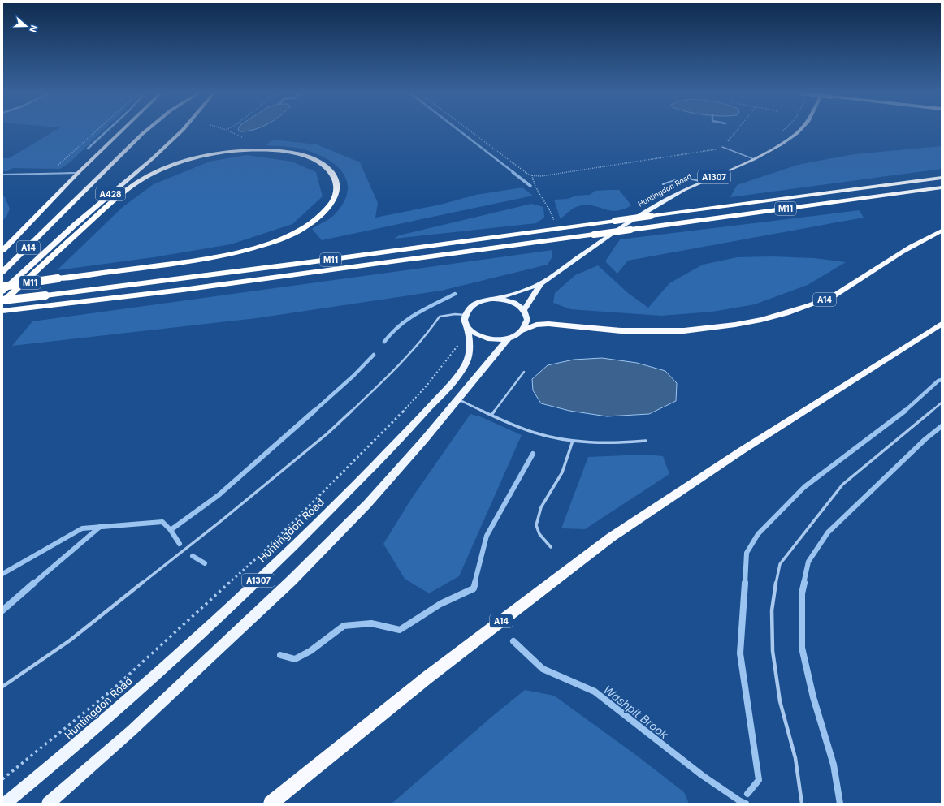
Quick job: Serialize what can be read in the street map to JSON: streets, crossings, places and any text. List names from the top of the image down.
{
  "streets": {
    "highway": ["A428", "M11", "A14"],
    "main road": ["A1307", "Huntingdon Road"]
  },
  "crossings": [
    ["A1307", "Huntingdon Road"],
    ["A1307", "A14"],
    ["Huntingdon Road", "A14"]
  ],
  "water": ["Washpit Brook"],
  "north": "right"
}
